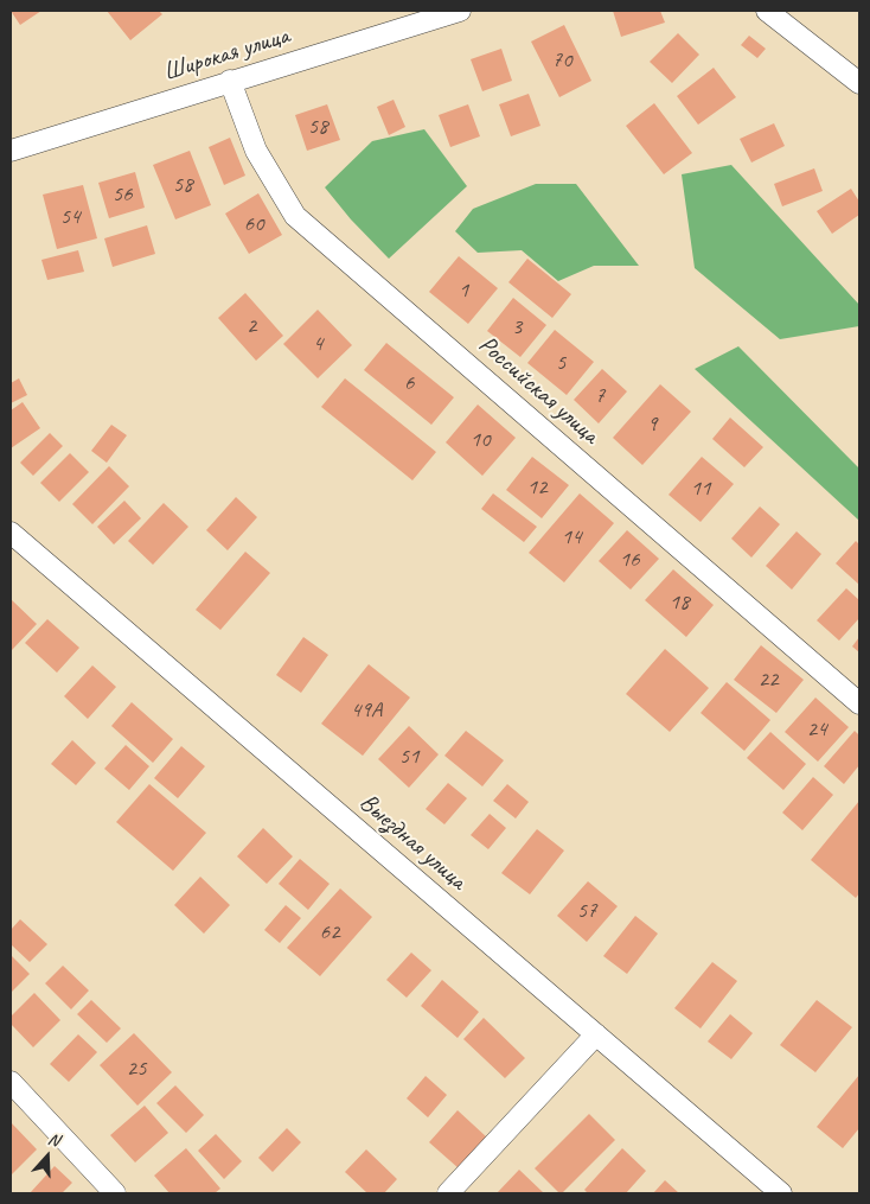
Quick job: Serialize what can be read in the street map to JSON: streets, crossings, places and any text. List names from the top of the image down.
{
  "streets": {
    "street": ["Широкая улица", "Российская улица", "Выездная улица"]
  },
  "crossings": [
    ["Широкая улица", "Российская улица"]
  ],
  "house_numbers": [
    "70",
    "58",
    "58",
    "56",
    "54",
    "60",
    "1",
    "2",
    "3",
    "4",
    "5",
    "6",
    "7",
    "9",
    "10",
    "12",
    "11",
    "14",
    "16",
    "18",
    "22",
    "49А",
    "24",
    "51",
    "57",
    "62",
    "25"
  ],
  "north": "top"
}
